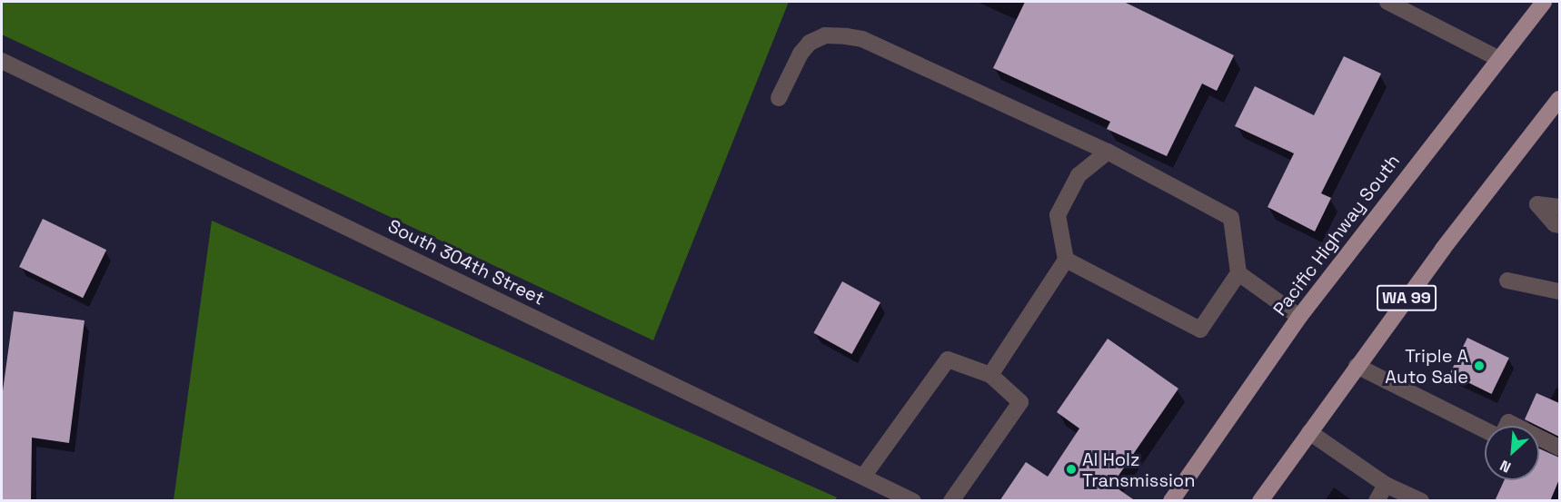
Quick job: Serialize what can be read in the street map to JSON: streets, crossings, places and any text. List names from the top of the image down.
{
  "streets": {
    "main road": ["Pacific Highway South", "WA 99"],
    "street": ["South 304th Street"]
  },
  "places": ["Triple A Auto Sale", "Al Holz Transmission"],
  "north": "bottom left"
}
